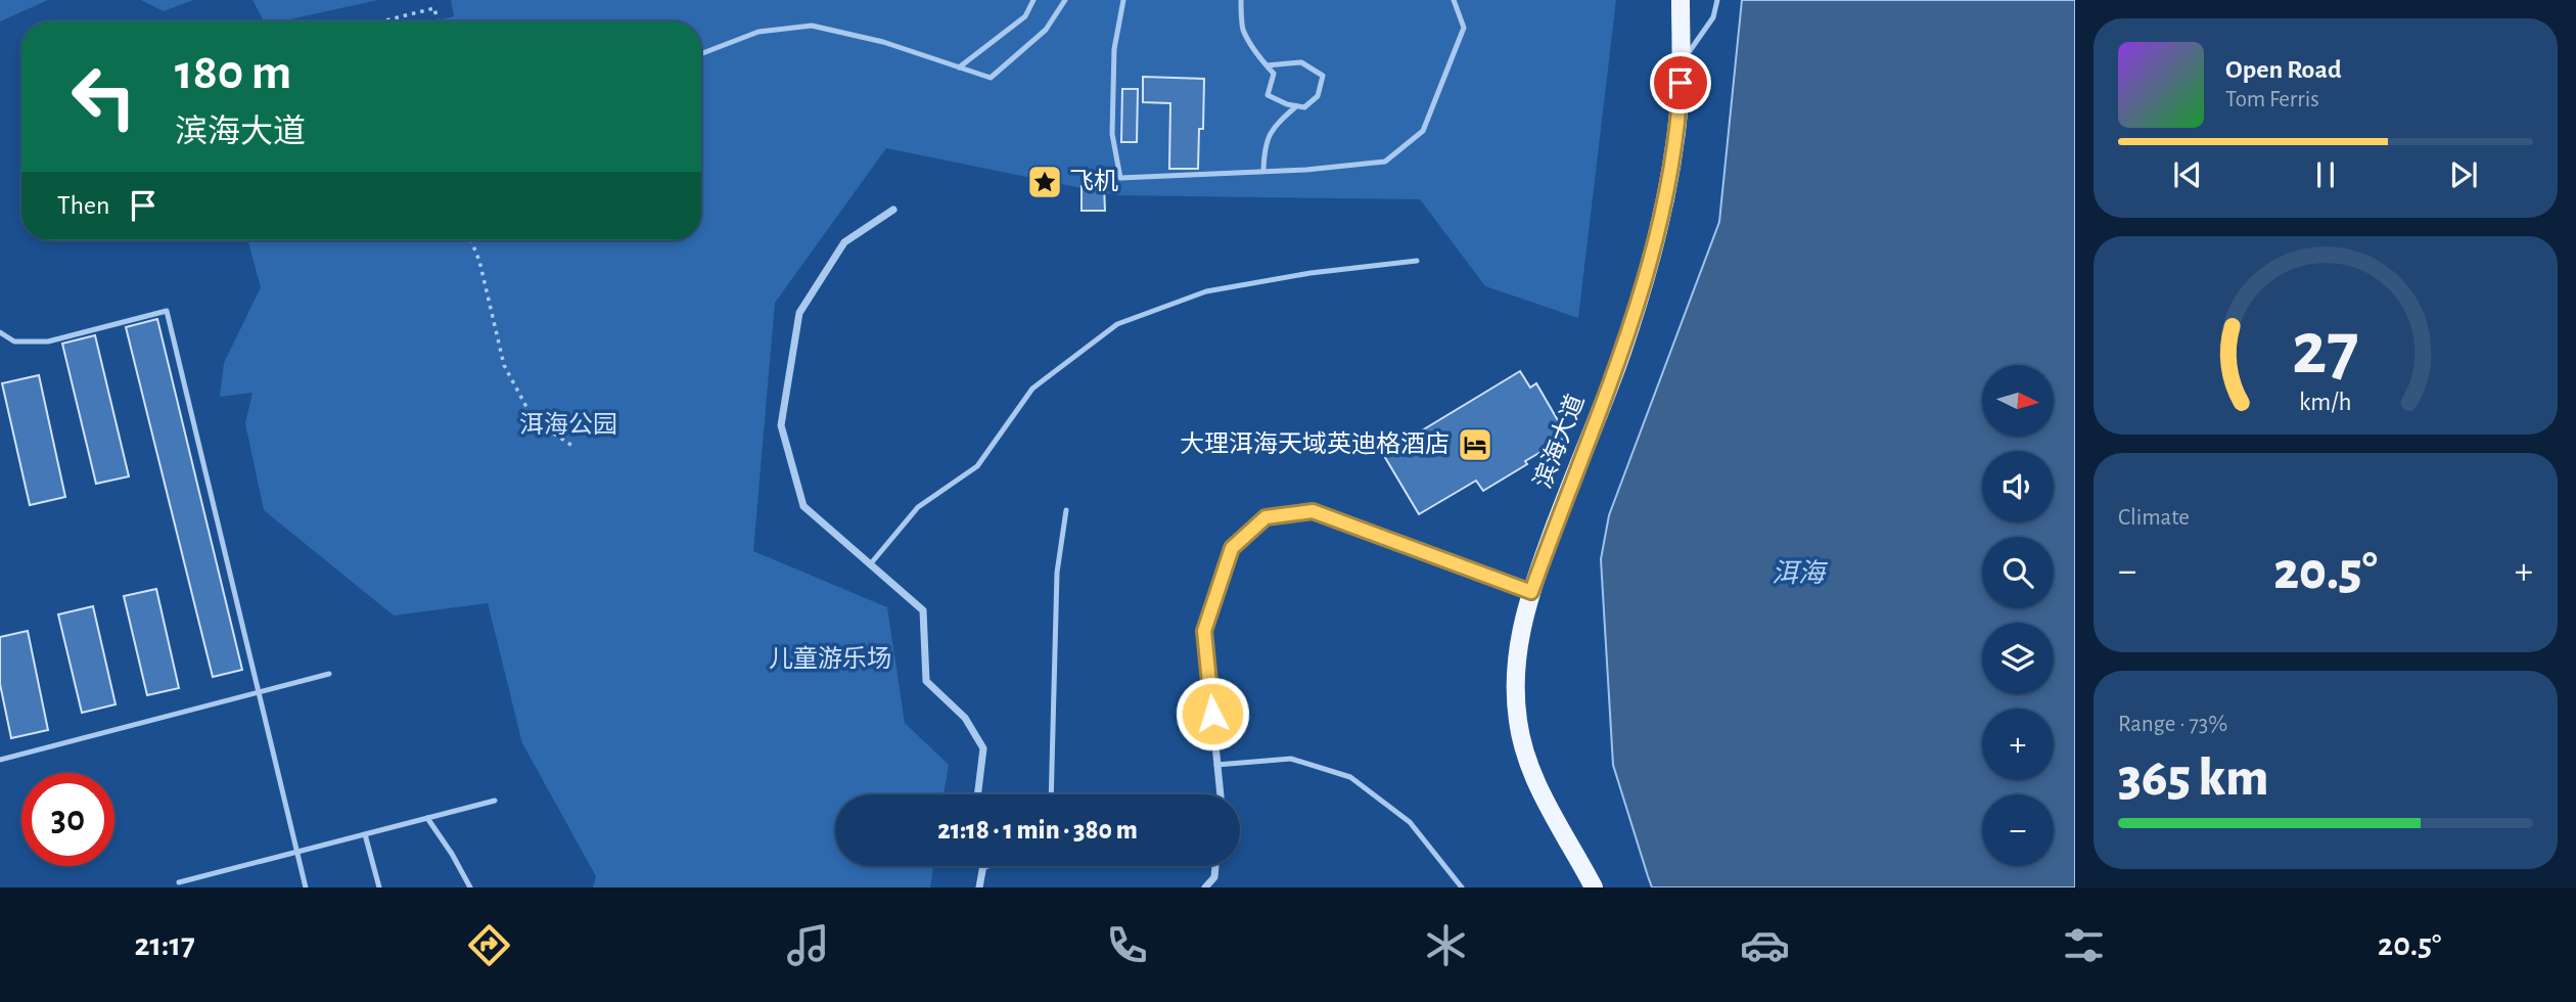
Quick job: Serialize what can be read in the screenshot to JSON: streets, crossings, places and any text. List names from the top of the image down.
{
  "streets": {
    "main road": ["滨海大道"]
  },
  "water": ["洱海"],
  "parks": ["洱海公园", "儿童游乐场"],
  "places": {
    "place": ["飞机"],
    "hotel": ["大理洱海天域英迪格酒店"]
  },
  "north": "right",
  "page": {
    "turn": ["180 m", "滨海大道"],
    "song": ["Open Road", "Tom Ferris"],
    "then": "Then",
    "map_buttons": ["+", "−"],
    "tile": [
      "Climate",
      ["Range · 73%", "365 km"]
    ],
    "heat": ["−", "20.5°", "+"],
    "limit": "30",
    "trip": "21:18 · 1 min · 380 m",
    "tabs": ["21:17", "20.5°"],
    "gauge": ["27", "km/h"]
  }
}
